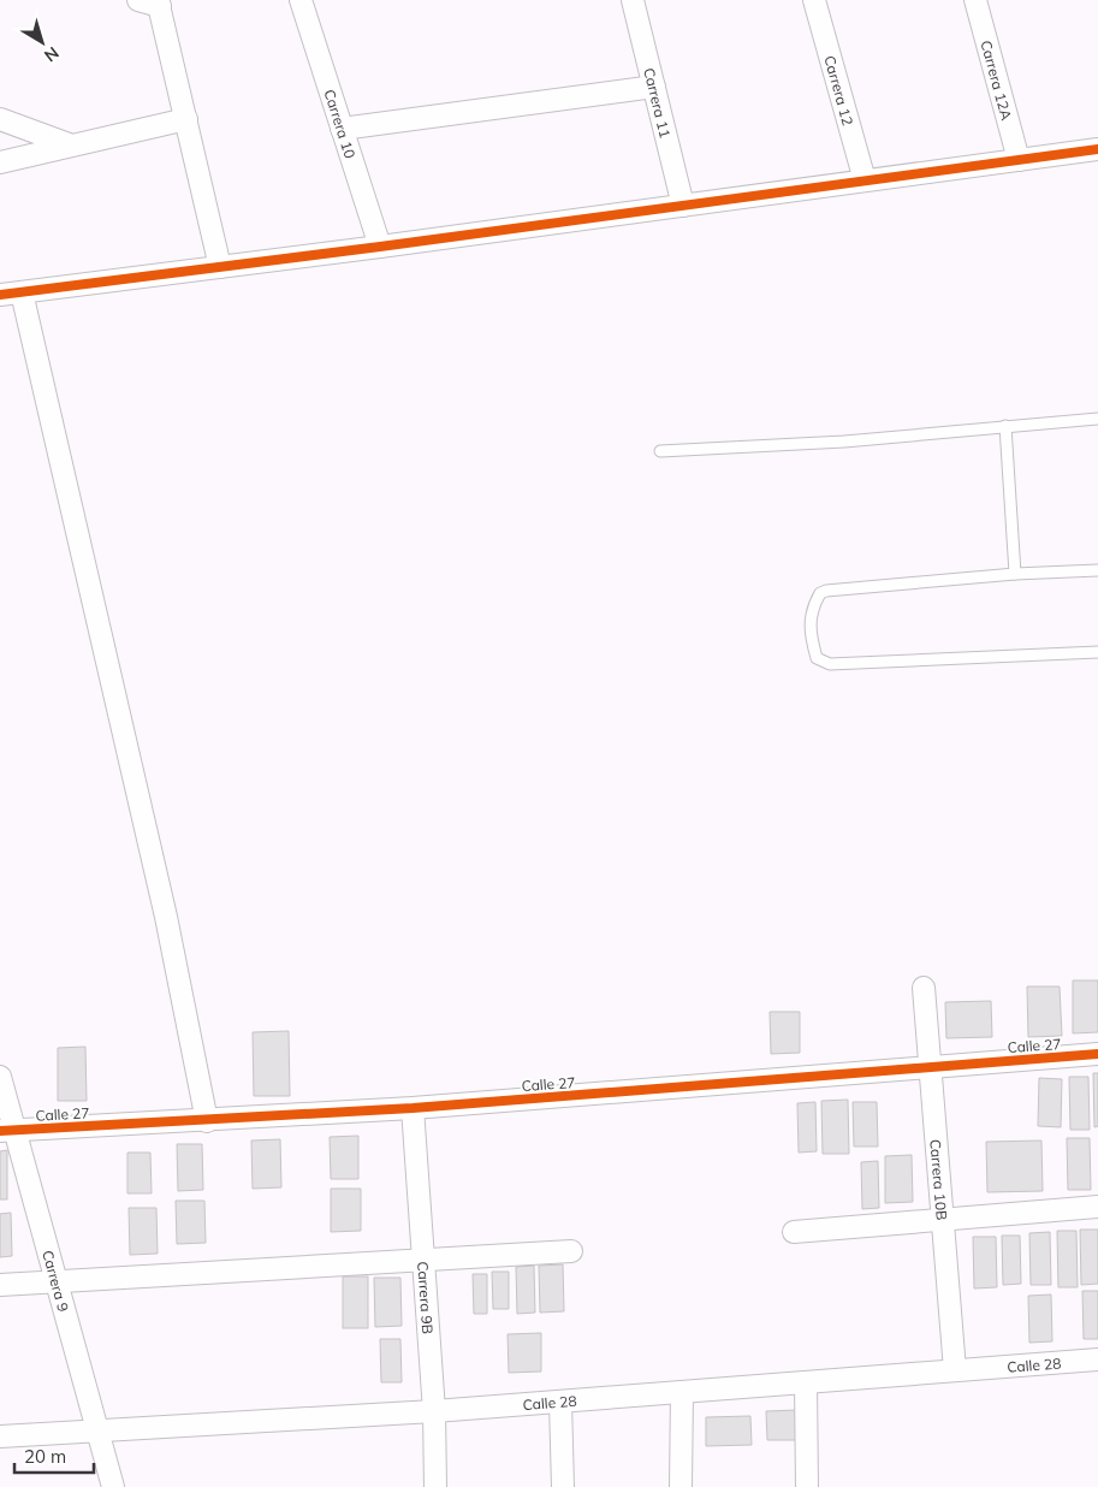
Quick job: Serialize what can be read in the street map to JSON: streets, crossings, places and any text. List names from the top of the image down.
{
  "streets": {
    "street": [
      "Carrera 12A",
      "Carrera 12",
      "Carrera 11",
      "Carrera 10",
      "Calle 27",
      "Carrera 10B",
      "Carrera 9",
      "Carrera 9B",
      "Calle 28"
    ]
  },
  "crossings": [
    ["Calle 27", "Carrera 10B"],
    ["Calle 27", "Carrera 9"],
    ["Calle 27", "Carrera 9B"],
    ["Carrera 10B", "Calle 28"],
    ["Carrera 9", "Calle 28"],
    ["Carrera 9B", "Calle 28"]
  ],
  "scale_bar": "20 m",
  "north": "bottom right"
}
